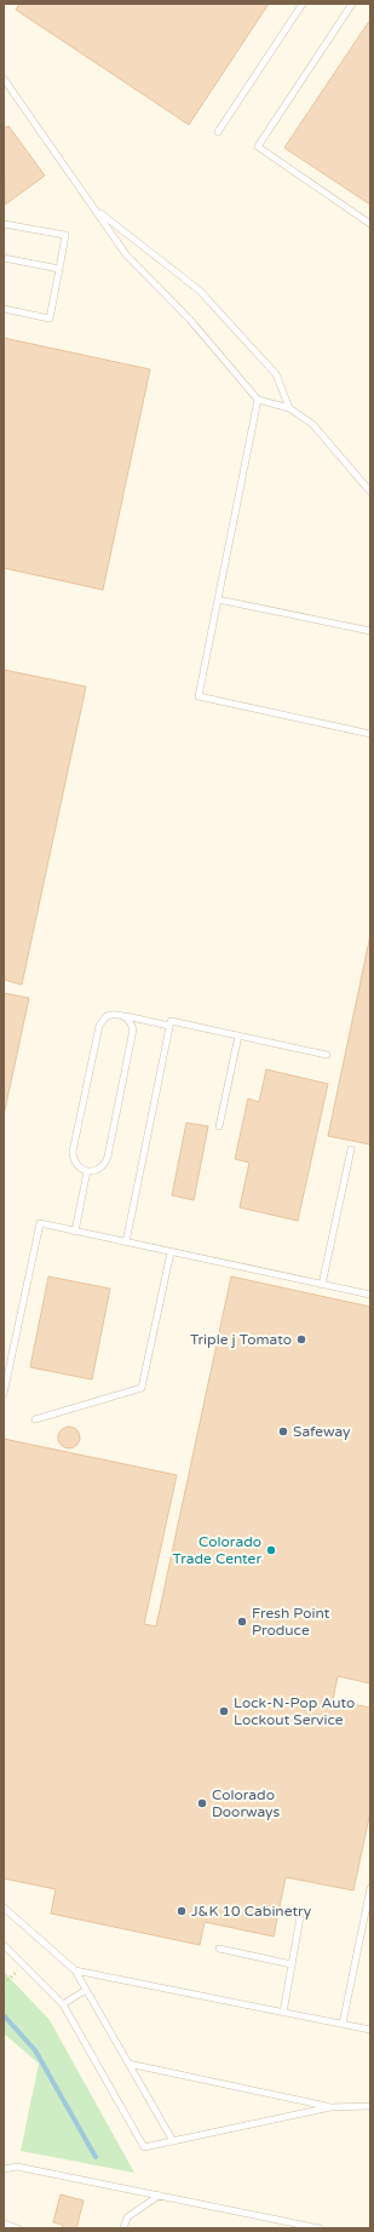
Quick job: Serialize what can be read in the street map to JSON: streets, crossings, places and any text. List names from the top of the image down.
{
  "places": [
    "Triple j Tomato",
    "Safeway",
    "Colorado Trade Center",
    "Fresh Point Produce",
    "Lock-N-Pop Auto Lockout Service",
    "Colorado Doorways",
    "J&K 10 Cabinetry"
  ]
}
